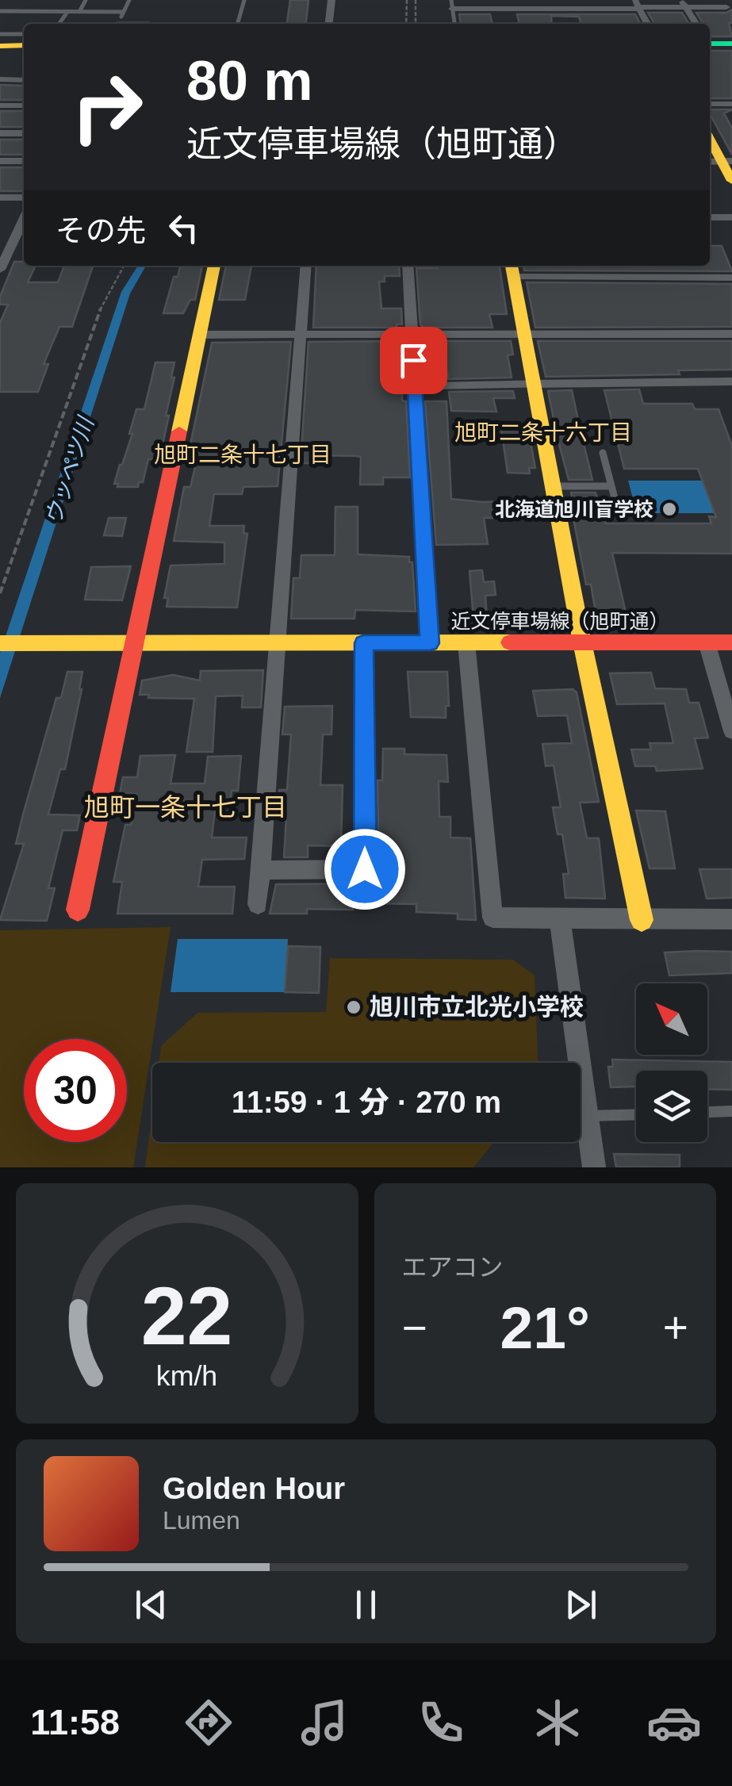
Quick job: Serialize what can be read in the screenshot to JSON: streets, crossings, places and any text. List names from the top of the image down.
{
  "streets": {
    "street": ["近文停車場線（旭町通）"]
  },
  "districts": ["旭町二条十六丁目", "旭町二条十七丁目", "旭町一条十七丁目"],
  "water": ["ウッペツ川"],
  "places": ["北海道旭川盲学校", "旭川市立北光小学校"],
  "north": "top left",
  "page": {
    "turn": ["80 m", "近文停車場線（旭町通）"],
    "then": "その先",
    "limit": "30",
    "trip": "11:59 · 1 分 · 270 m",
    "tile": "エアコン",
    "heat": ["−", "21°", "+"],
    "song": ["Golden Hour", "Lumen"],
    "tabs": "11:58",
    "gauge": ["22", "km/h"]
  }
}
